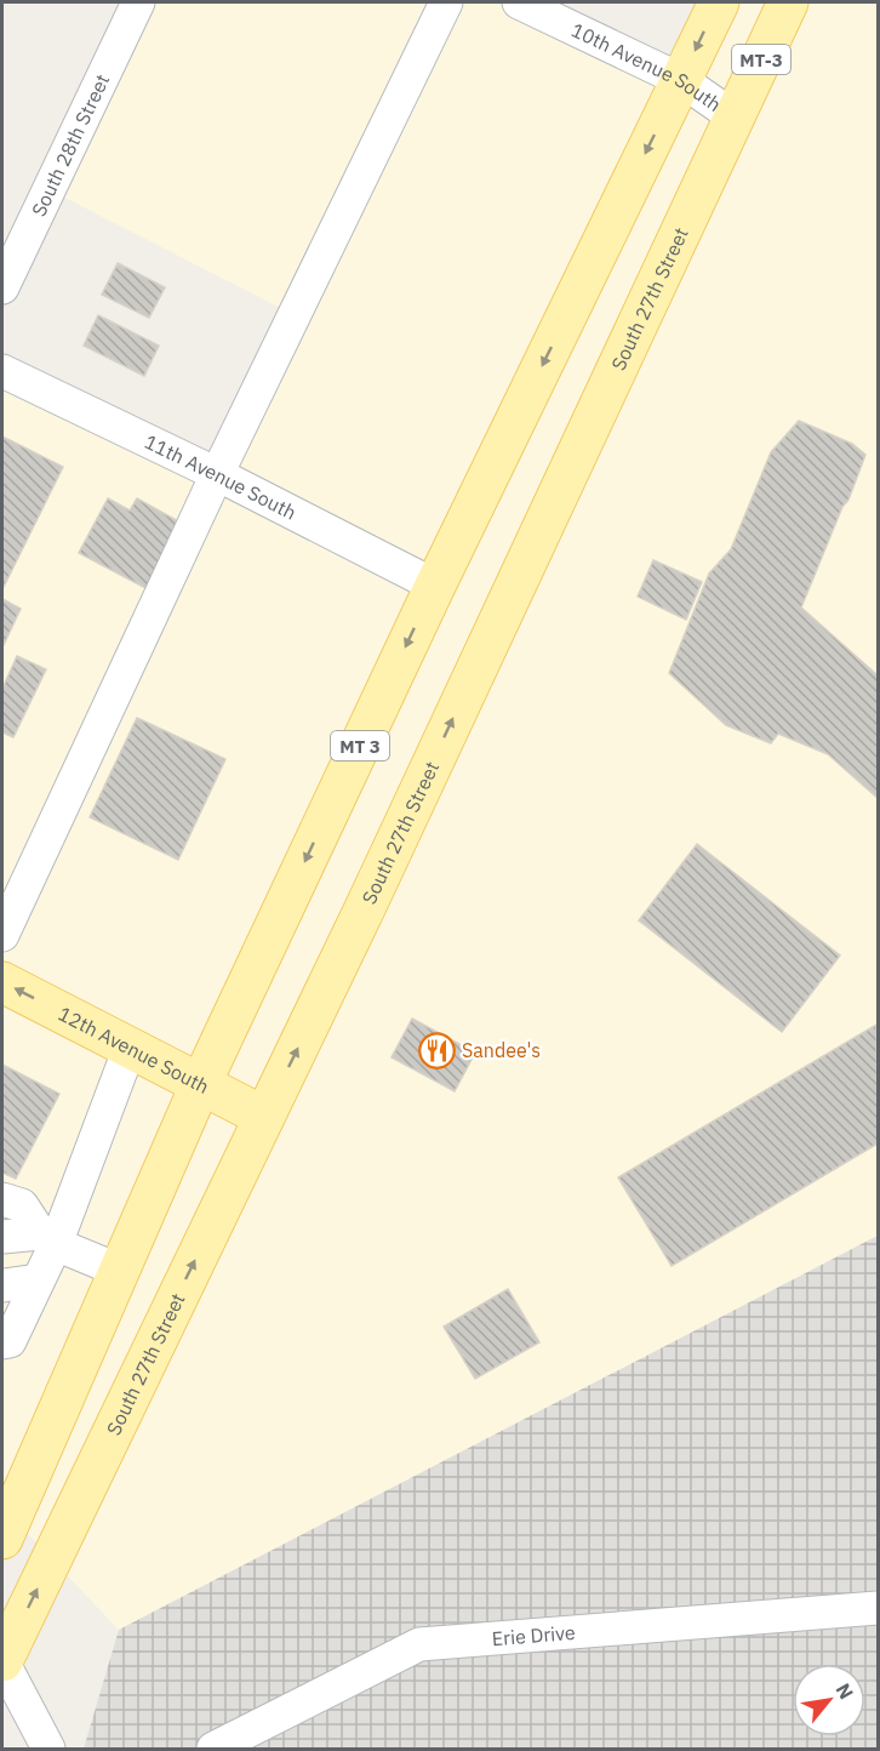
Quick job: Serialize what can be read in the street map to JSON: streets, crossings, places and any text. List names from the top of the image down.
{
  "streets": {
    "main road": [
      "MT-3",
      "South 27th Street",
      "MT 3",
      "12th Avenue South"
    ],
    "street": [
      "10th Avenue South",
      "South 28th Street",
      "11th Avenue South",
      "Erie Drive"
    ]
  },
  "crossings": [
    ["10th Avenue South", "South 27th Street"],
    ["10th Avenue South", "MT 3"],
    ["South 27th Street", "12th Avenue South"],
    ["11th Avenue South", "MT 3"],
    ["MT 3", "12th Avenue South"]
  ],
  "one_way": ["12th Avenue South"],
  "places": {
    "restaurant": ["Sandee's"]
  },
  "north": "top right"
}
